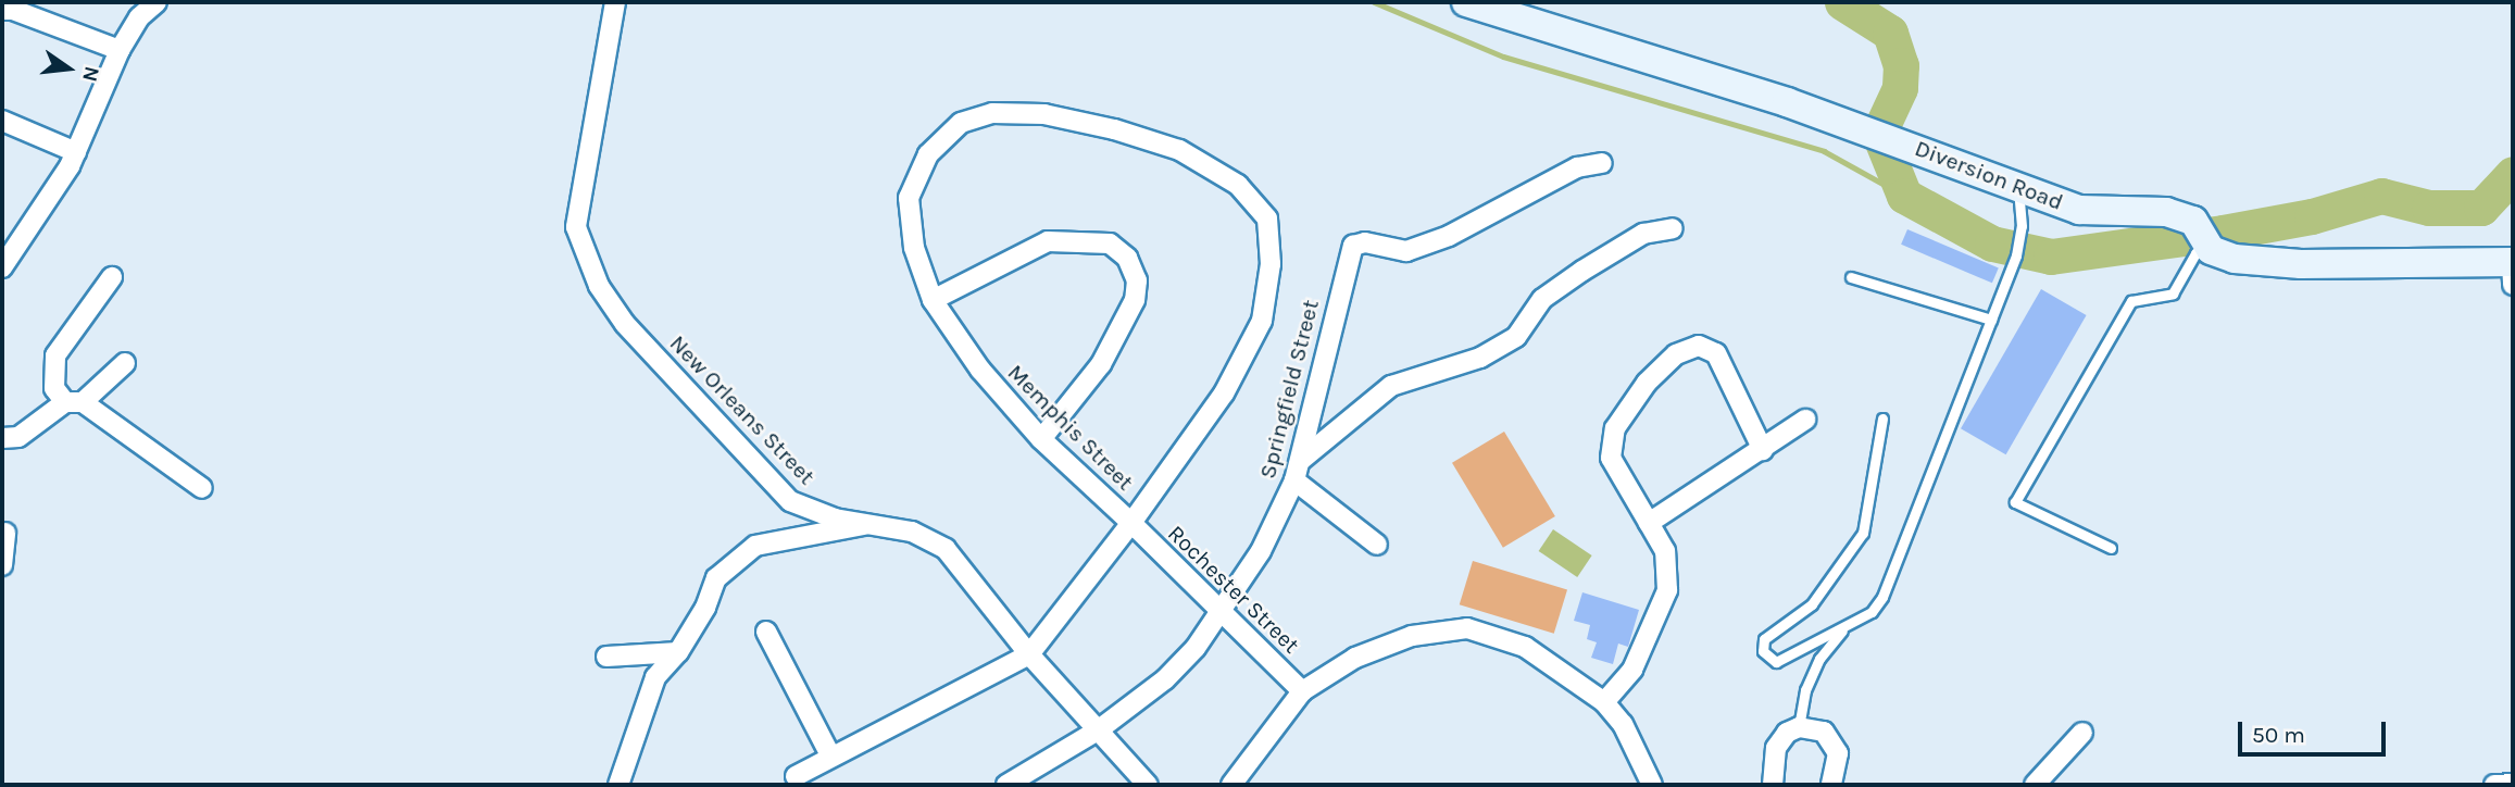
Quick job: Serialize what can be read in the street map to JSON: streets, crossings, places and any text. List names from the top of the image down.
{
  "streets": {
    "street": [
      "Diversion Road",
      "Springfield Street",
      "New Orleans Street",
      "Memphis Street",
      "Rochester Street"
    ]
  },
  "crossings": [
    ["Springfield Street", "New Orleans Street"],
    ["Springfield Street", "Rochester Street"],
    ["New Orleans Street", "Memphis Street"],
    ["Memphis Street", "Rochester Street"]
  ],
  "scale_bar": "50 m",
  "north": "right"
}
